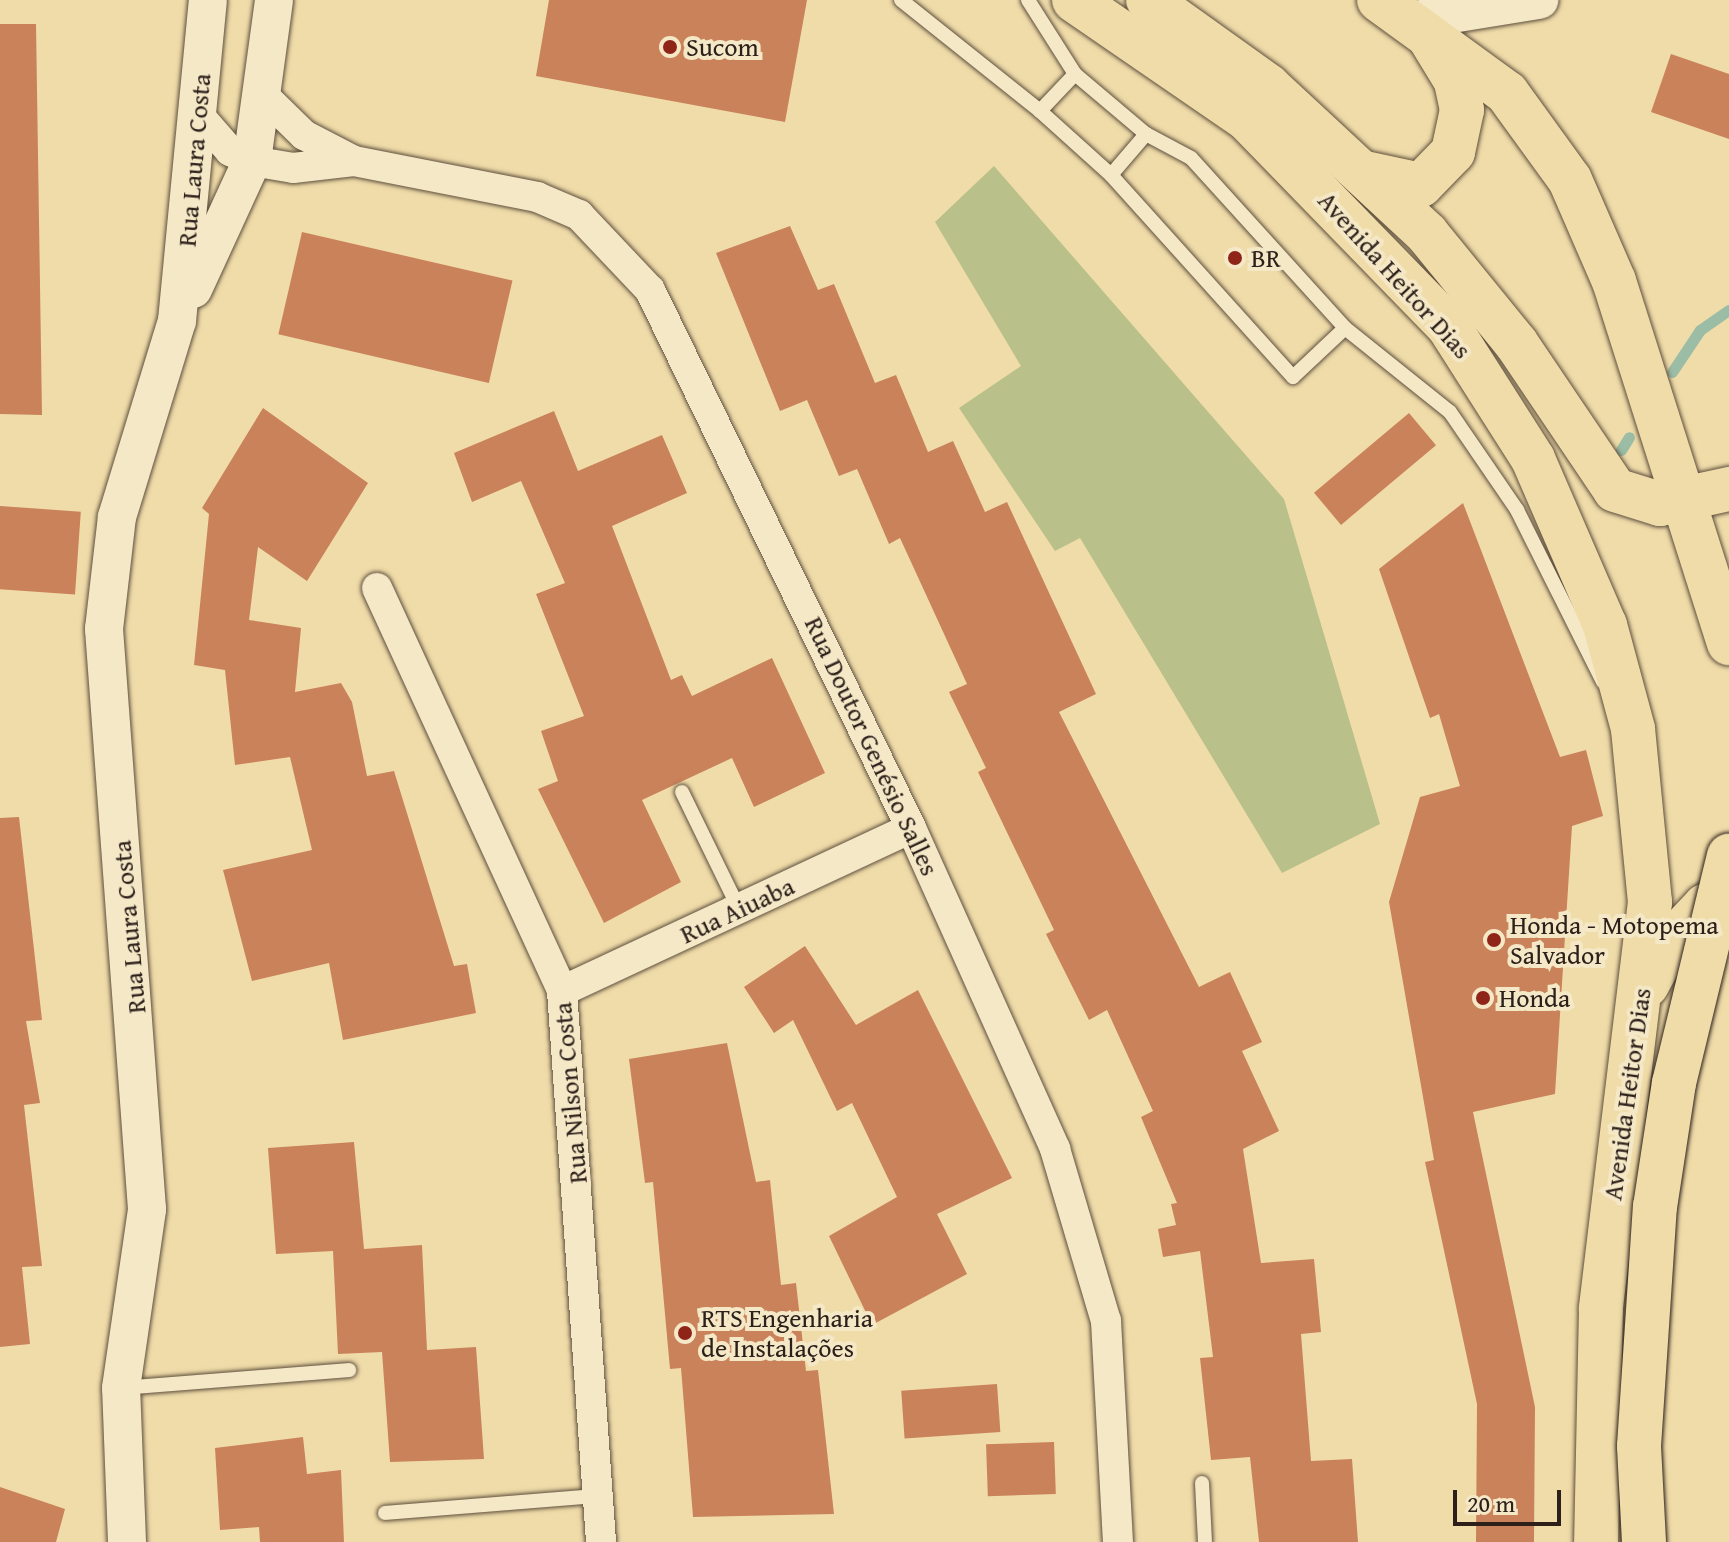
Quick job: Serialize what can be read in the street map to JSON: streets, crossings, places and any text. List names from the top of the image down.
{
  "streets": {
    "main road": ["Avenida Heitor Dias"],
    "street": [
      "Rua Laura Costa",
      "Rua Doutor Genésio Salles",
      "Rua Aiuaba",
      "Rua Nilson Costa"
    ]
  },
  "crossings": [
    ["Rua Laura Costa", "Rua Doutor Genésio Salles"],
    ["Rua Doutor Genésio Salles", "Rua Aiuaba"],
    ["Rua Aiuaba", "Rua Nilson Costa"]
  ],
  "places": [
    "Sucom",
    "BR",
    "Honda - Motopema Salvador",
    "Honda",
    "RTS Engenharia de Instalações"
  ],
  "scale_bar": "20 m"
}
